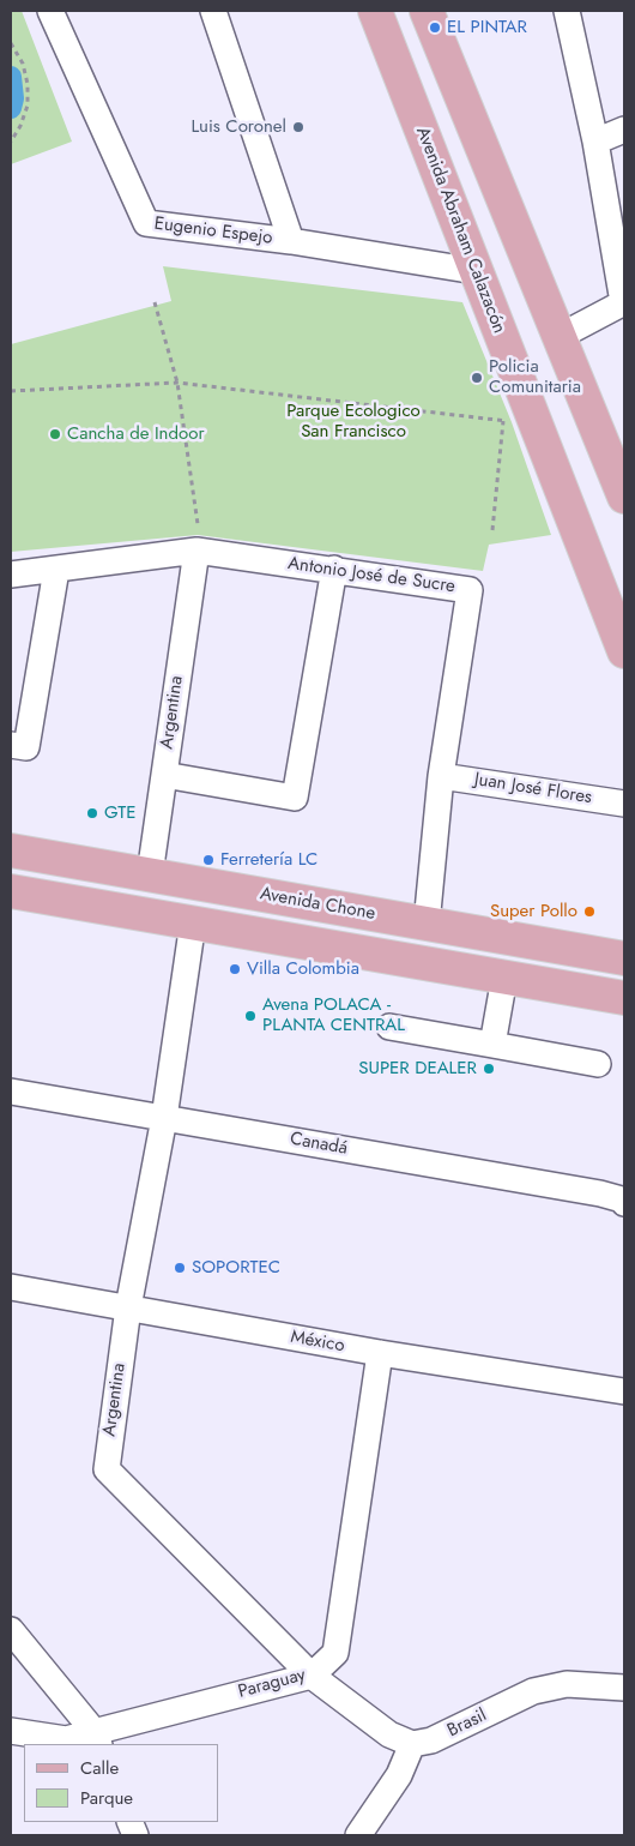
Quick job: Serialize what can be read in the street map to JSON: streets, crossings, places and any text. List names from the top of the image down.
{
  "streets": {
    "main road": ["Avenida Abraham Calazacón", "Avenida Chone"],
    "street": [
      "Eugenio Espejo",
      "Antonio José de Sucre",
      "Argentina",
      "Juan José Flores",
      "Canadá",
      "México",
      "Paraguay",
      "Brasil"
    ]
  },
  "crossings": [
    ["Avenida Abraham Calazacón", "Eugenio Espejo"],
    ["Antonio José de Sucre", "Argentina"],
    ["Antonio José de Sucre", "Juan José Flores"],
    ["Antonio José de Sucre", "Avenida Chone"],
    ["Argentina", "Avenida Chone"],
    ["Argentina", "Canadá"],
    ["Argentina", "México"],
    ["Argentina", "Paraguay"],
    ["Argentina", "Brasil"],
    ["México", "Paraguay"]
  ],
  "parks": ["Parque Ecologico San Francisco"],
  "places": [
    "EL PINTAR",
    "Luis Coronel",
    "Policia Comunitaria",
    "Cancha de Indoor",
    "GTE",
    "Ferretería LC",
    "Super Pollo",
    "Villa Colombia",
    "Avena POLACA - PLANTA CENTRAL",
    "SUPER DEALER",
    "SOPORTEC"
  ],
  "legend": ["Calle", "Parque"]
}
